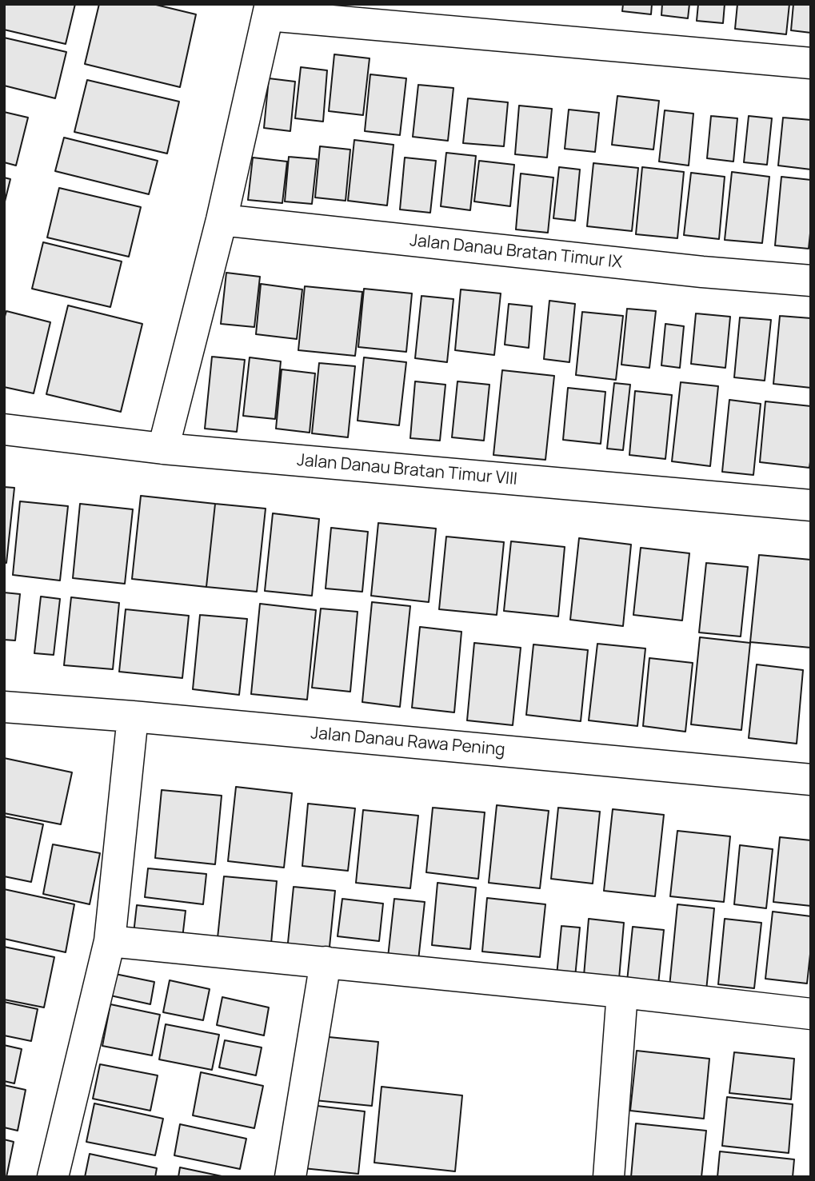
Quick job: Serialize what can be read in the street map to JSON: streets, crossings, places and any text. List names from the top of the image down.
{
  "streets": {
    "street": ["Jalan Danau Bratan Timur IX", "Jalan Danau Bratan Timur VIII", "Jalan Danau Rawa Pening"]
  }
}
